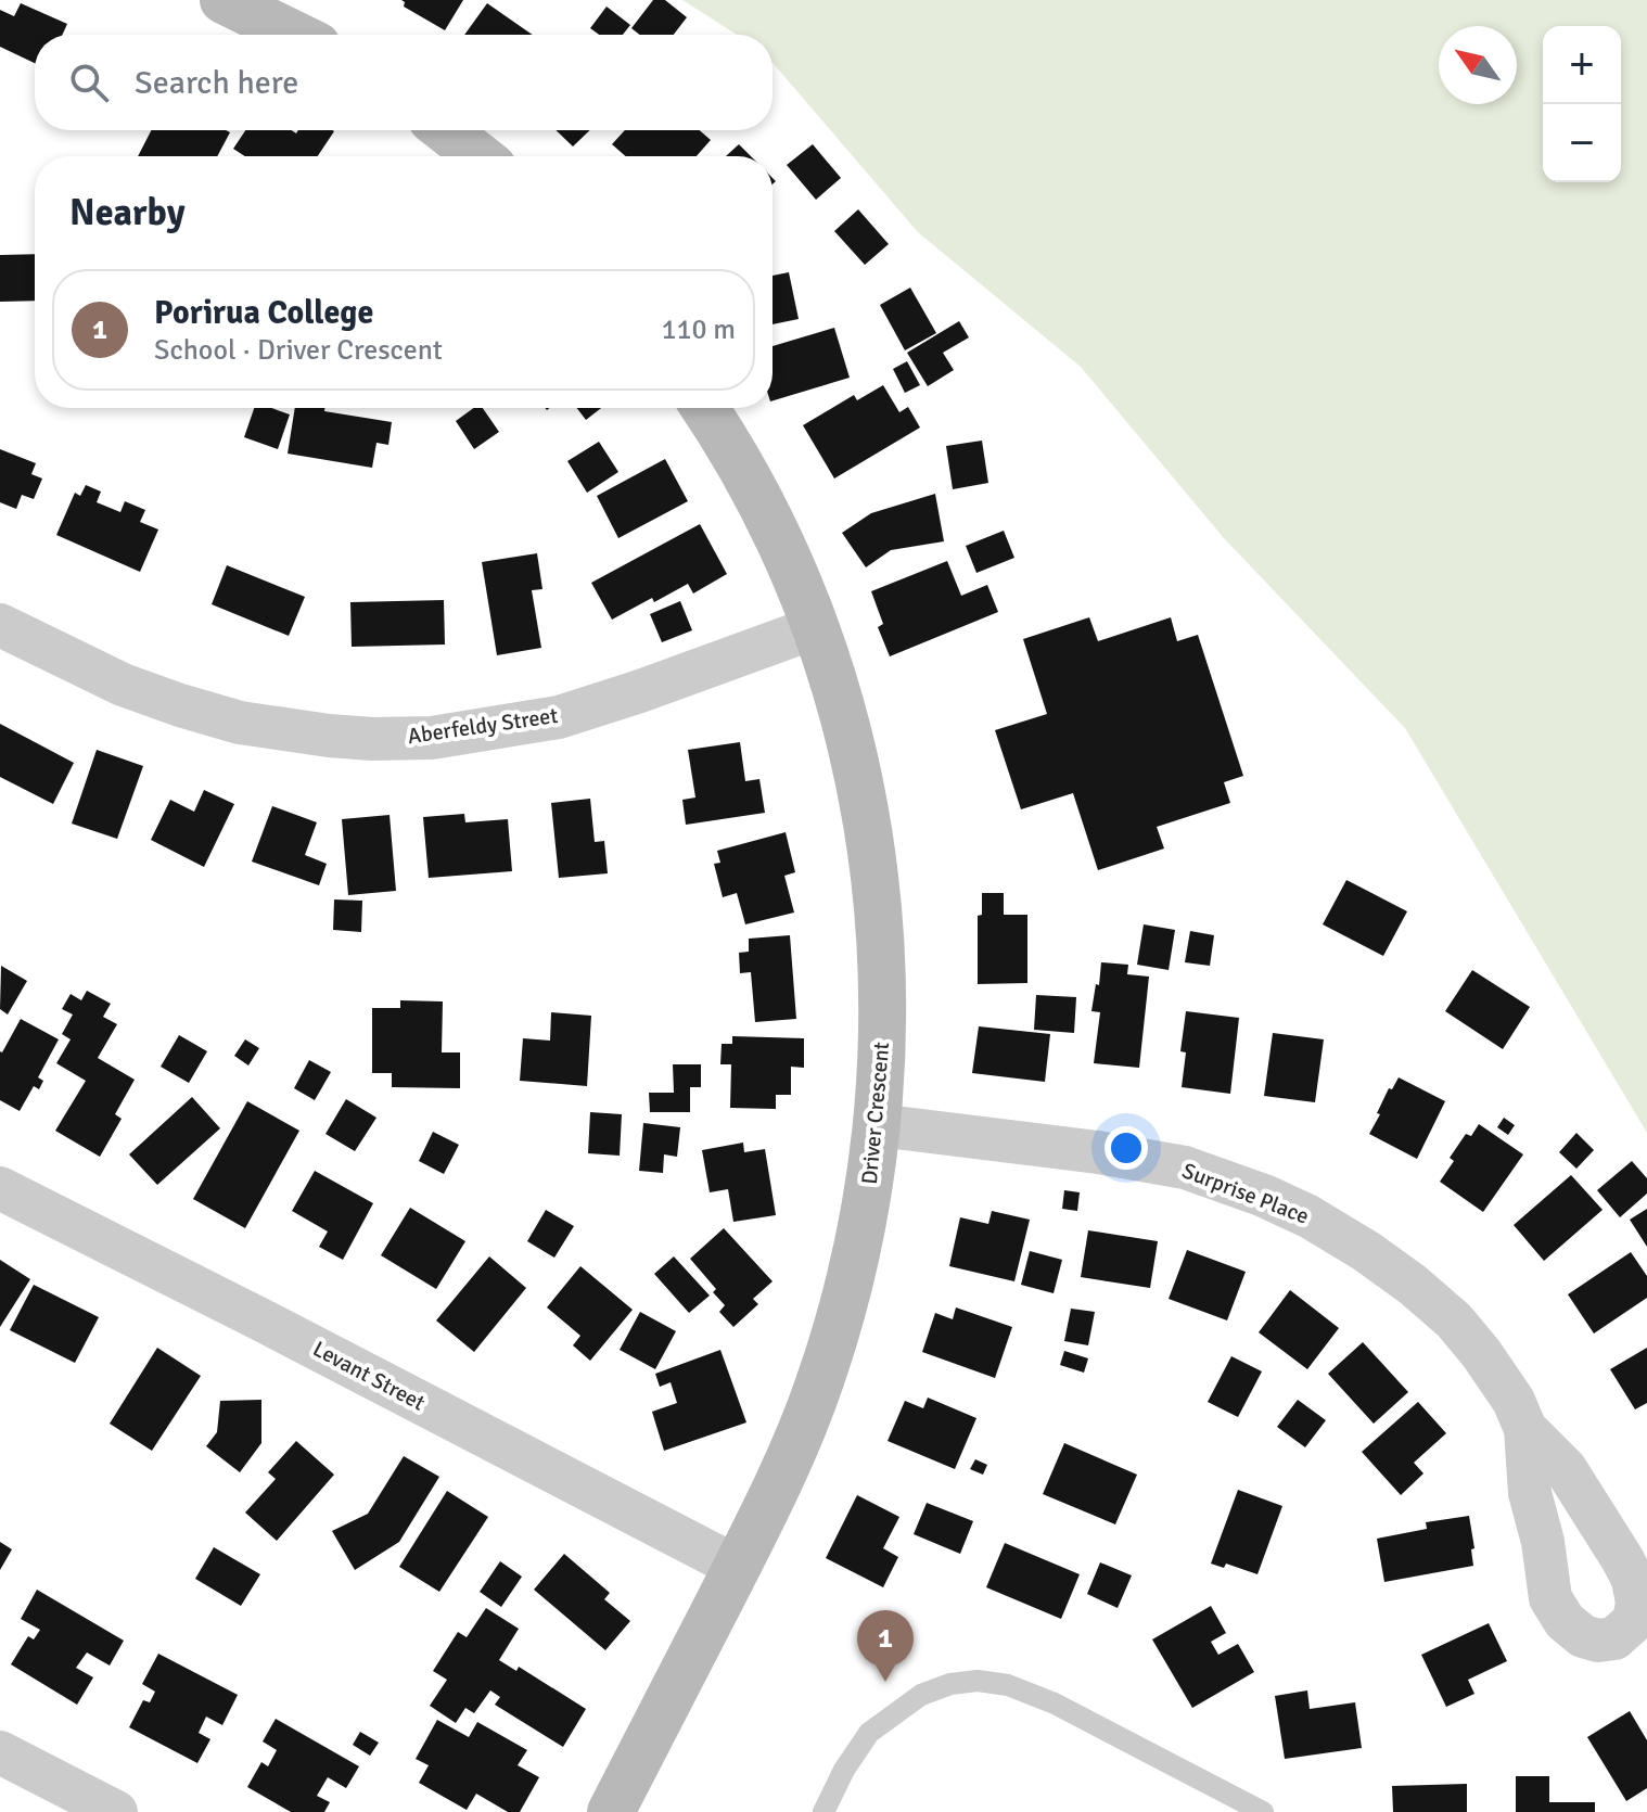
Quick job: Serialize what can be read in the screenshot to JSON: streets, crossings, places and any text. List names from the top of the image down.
{
  "streets": {
    "street": [
      "Aberfeldy Street",
      "Driver Crescent",
      "Surprise Place",
      "Levant Street"
    ]
  },
  "crossings": [
    ["Aberfeldy Street", "Driver Crescent"],
    ["Driver Crescent", "Surprise Place"],
    ["Driver Crescent", "Levant Street"]
  ],
  "north": "top left",
  "page": {
    "map_buttons": ["+", "−"],
    "search": "Search here",
    "heading": "Nearby",
    "list": [
      {
        "mark": "1",
        "name": "Porirua College",
        "note": "School · Driver Crescent",
        "value": "110 m"
      }
    ],
    "pins": "1"
  }
}
